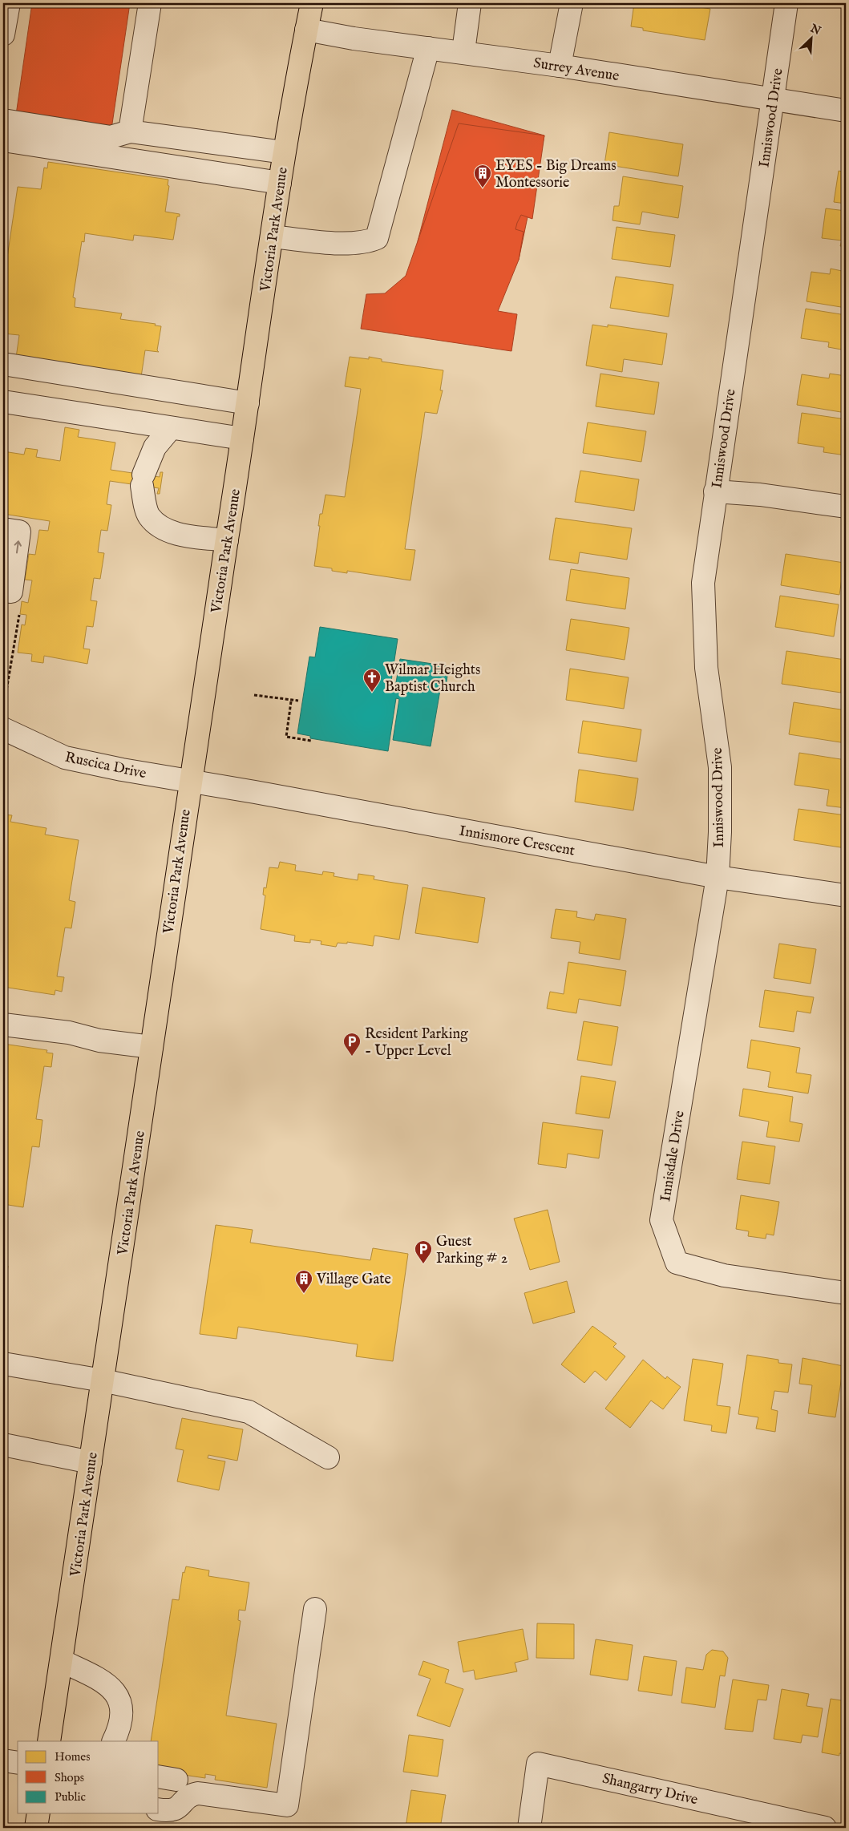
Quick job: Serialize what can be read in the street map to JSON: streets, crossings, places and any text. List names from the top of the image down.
{
  "streets": {
    "main road": ["Victoria Park Avenue"],
    "street": [
      "Surrey Avenue",
      "Inniswood Drive",
      "Ruscica Drive",
      "Innismore Crescent",
      "Innisdale Drive",
      "Shangarry Drive"
    ]
  },
  "crossings": [
    ["Surrey Avenue", "Inniswood Drive"],
    ["Surrey Avenue", "Victoria Park Avenue"],
    ["Inniswood Drive", "Innismore Crescent"],
    ["Inniswood Drive", "Innisdale Drive"],
    ["Victoria Park Avenue", "Ruscica Drive"],
    ["Victoria Park Avenue", "Innismore Crescent"],
    ["Ruscica Drive", "Innismore Crescent"],
    ["Innismore Crescent", "Innisdale Drive"]
  ],
  "places": {
    "building": ["EYES - Big Dreams Montessorie", "Village Gate"],
    "church": ["Wilmar Heights Baptist Church"],
    "parking": ["Resident Parking - Upper Level", "Guest Parking # 2"]
  },
  "legend": ["Homes", "Shops", "Public"],
  "north": "top right"
}
